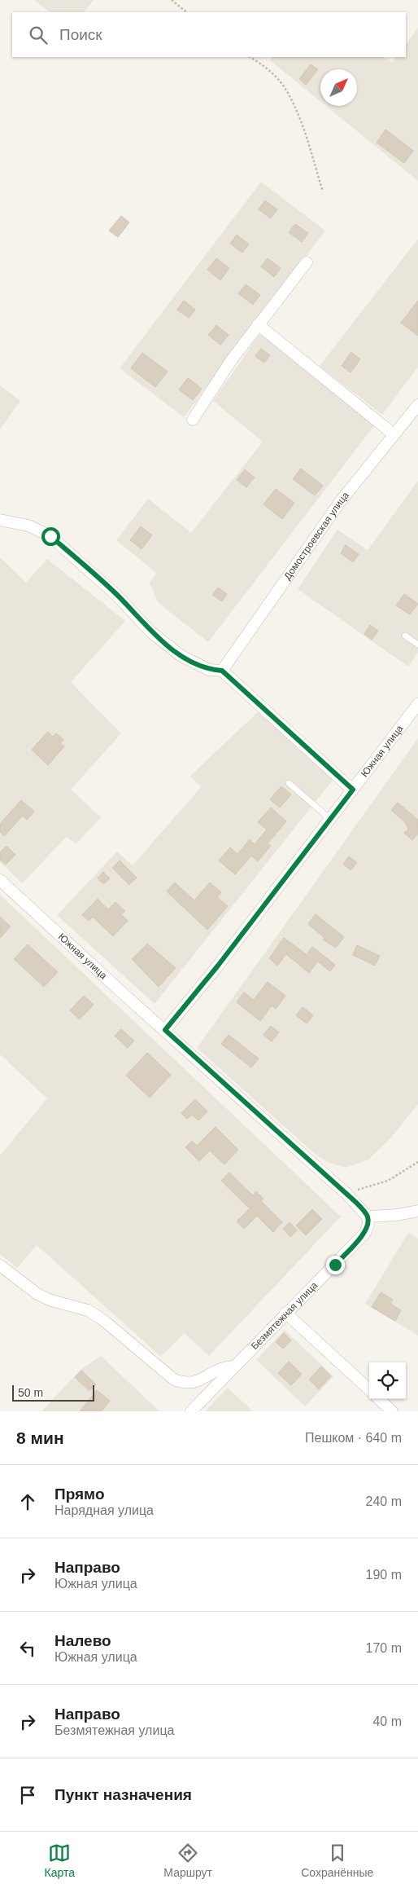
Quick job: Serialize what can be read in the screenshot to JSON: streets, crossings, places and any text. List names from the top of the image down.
{
  "streets": {
    "street": ["Домостроевская улица", "Южная улица", "Безмятежная улица"]
  },
  "crossings": [
    ["Южная улица", "Безмятежная улица"]
  ],
  "scale_bar": "50 m",
  "north": "top right",
  "page": {
    "search": "Поиск",
    "scale": "50 m",
    "heading": ["8 мин", "Пешком · 640 m"],
    "list": [
      ["Прямо", "Нарядная улица", "240 m"],
      ["Направо", "Южная улица", "190 m"],
      ["Налево", "Южная улица", "170 m"],
      ["Направо", "Безмятежная улица", "40 m"],
      "Пункт назначения"
    ],
    "nav": ["Карта", "Маршрут", "Сохранённые"]
  }
}
